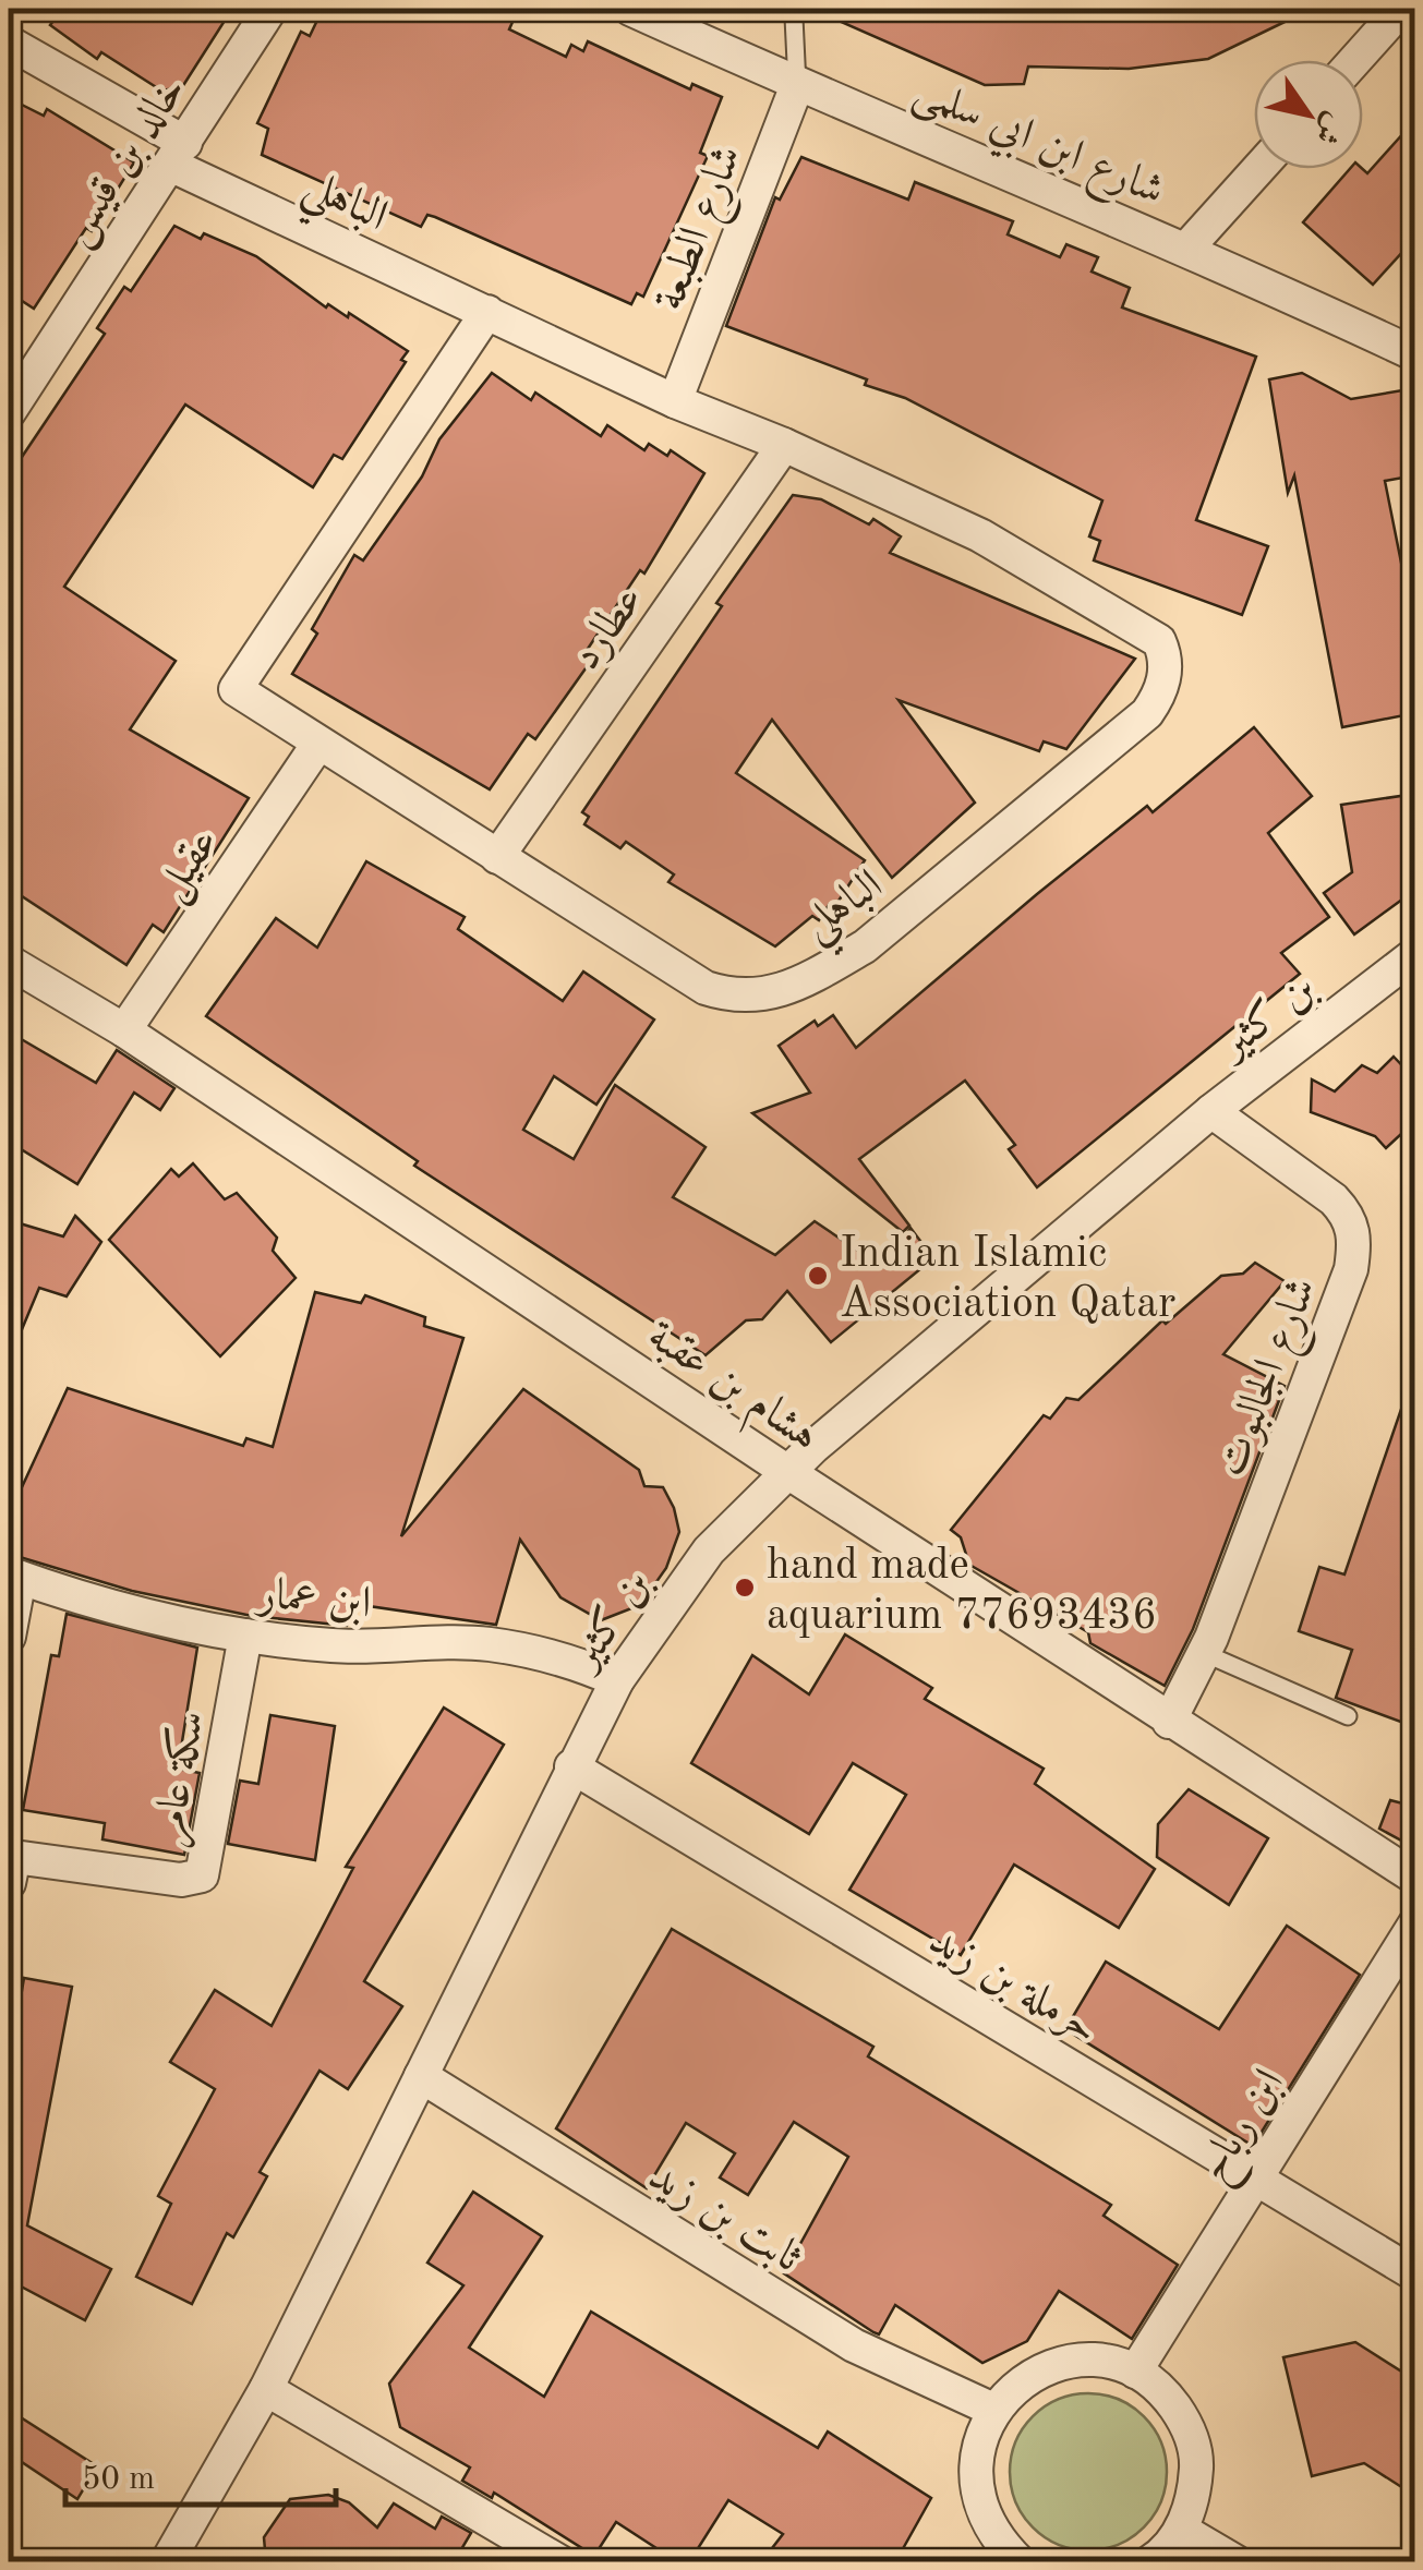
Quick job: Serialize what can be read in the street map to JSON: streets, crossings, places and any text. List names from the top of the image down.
{
  "streets": {
    "street": [
      "شارع ابن ابي سلمى",
      "خالد بن قيس",
      "الباهلي",
      "شارع الطبعة",
      "عطارد",
      "عقيل",
      "بن كثير",
      "شارع الجالبوت",
      "هشام بن عقبة",
      "ابن عمار",
      "سكة عامر",
      "حرملة بن زيد",
      "ابن رباح",
      "ثابت بن زيد"
    ]
  },
  "crossings": [
    ["شارع ابن ابي سلمى", "شارع الطبعة"],
    ["خالد بن قيس", "الباهلي"],
    ["الباهلي", "شارع الطبعة"],
    ["الباهلي", "عطارد"],
    ["الباهلي", "عقيل"],
    ["عقيل", "هشام بن عقبة"],
    ["بن كثير", "شارع الجالبوت"],
    ["بن كثير", "هشام بن عقبة"],
    ["بن كثير", "ابن عمار"],
    ["بن كثير", "حرملة بن زيد"],
    ["بن كثير", "ثابت بن زيد"],
    ["شارع الجالبوت", "هشام بن عقبة"],
    ["ابن عمار", "سكة عامر"],
    ["حرملة بن زيد", "ابن رباح"]
  ],
  "places": ["Indian Islamic Association Qatar", "hand made aquarium 77693436"],
  "scale_bar": "50 m",
  "north": "bottom right"
}
